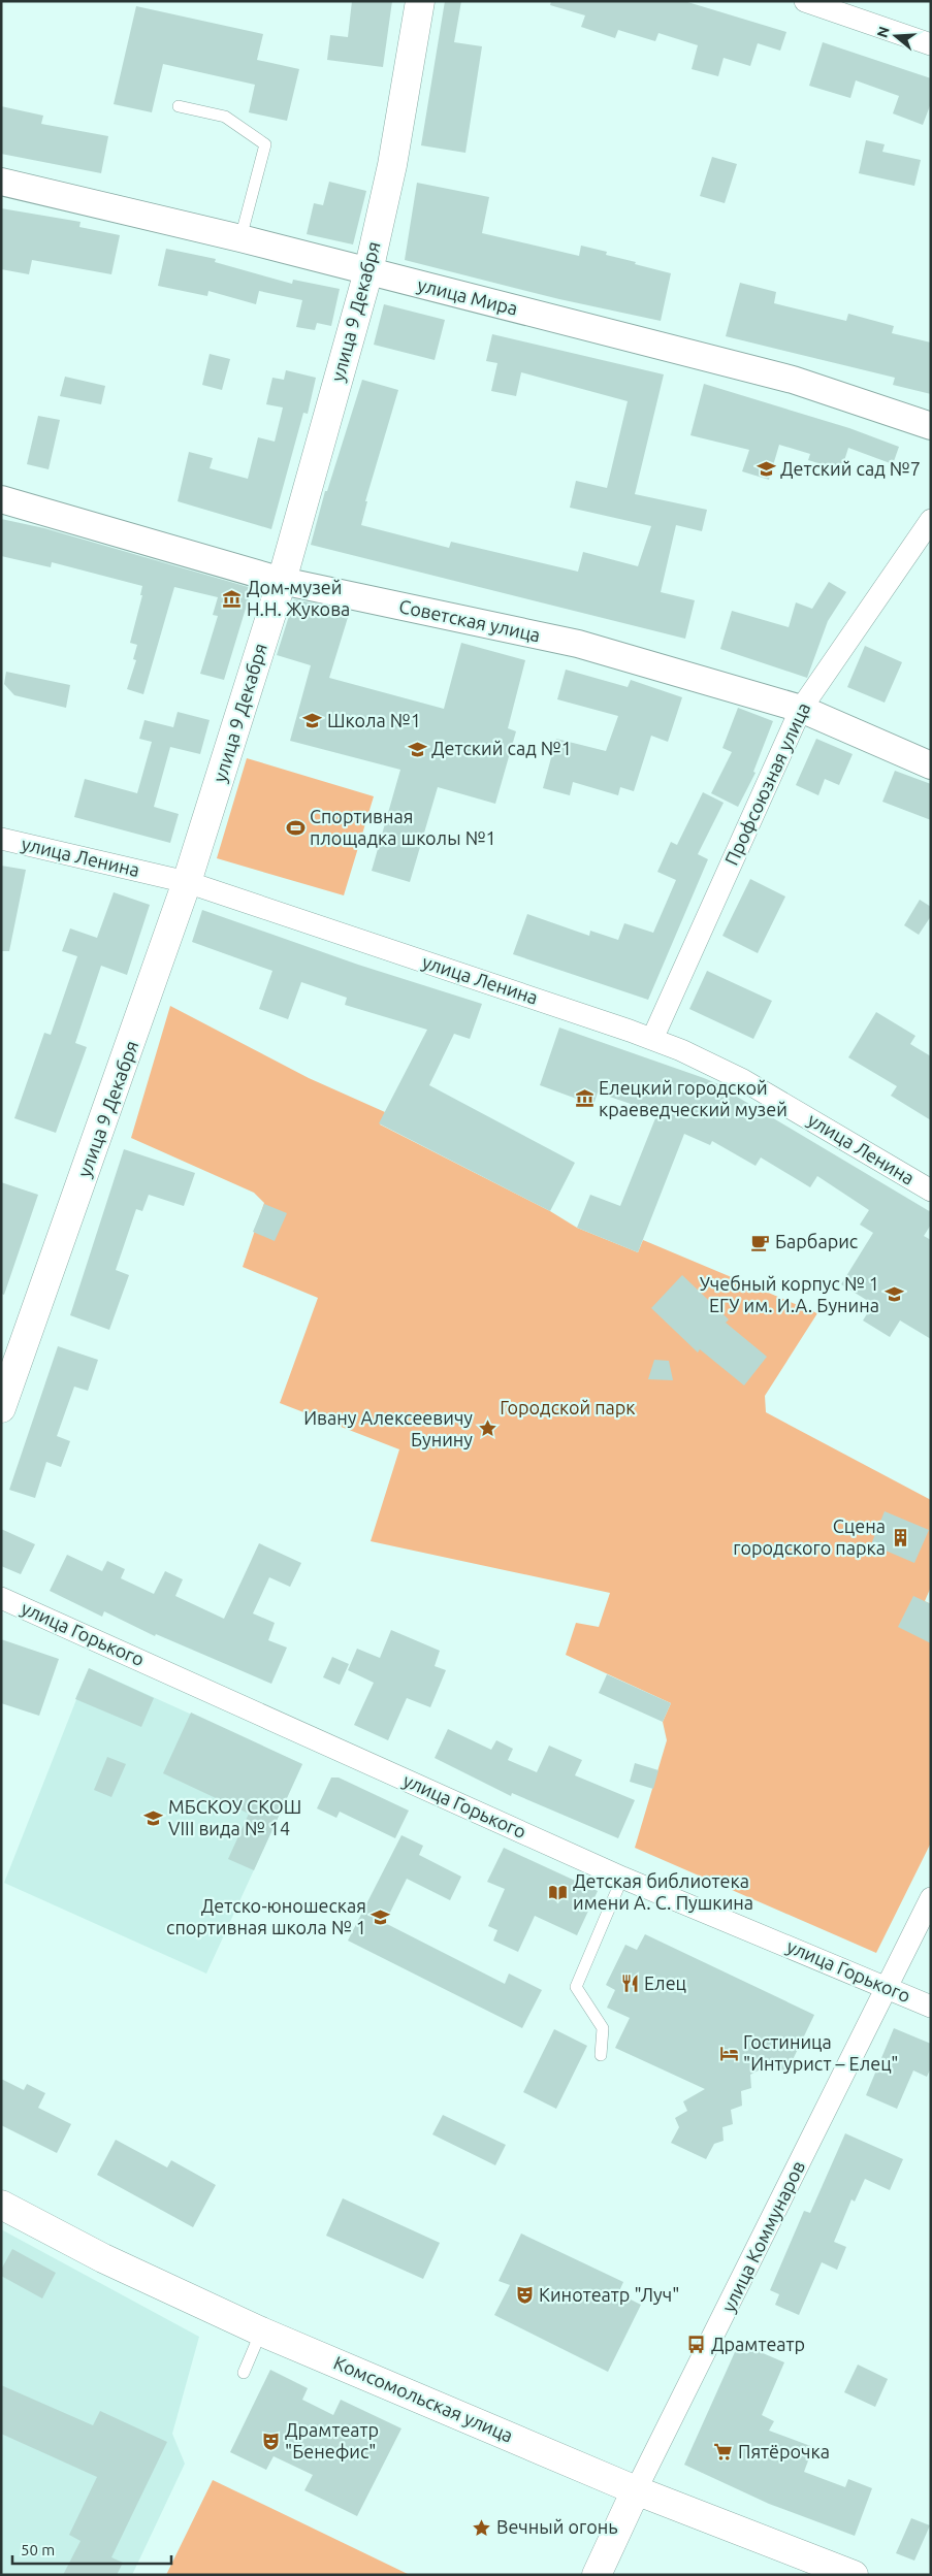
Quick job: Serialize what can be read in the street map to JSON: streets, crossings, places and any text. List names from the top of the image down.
{
  "streets": {
    "main road": ["улица 9 Декабря", "улица Коммунаров", "Комсомольская улица"],
    "street": [
      "улица Мира",
      "Советская улица",
      "Профсоюзная улица",
      "улица Ленина",
      "улица Горького"
    ]
  },
  "crossings": [
    ["улица Мира", "улица 9 Декабря"],
    ["улица 9 Декабря", "Советская улица"],
    ["улица 9 Декабря", "улица Ленина"],
    ["Советская улица", "Профсоюзная улица"],
    ["Профсоюзная улица", "улица Ленина"],
    ["улица Горького", "улица Коммунаров"],
    ["улица Коммунаров", "Комсомольская улица"]
  ],
  "parks": ["Городской парк"],
  "places": {
    "school or university": [
      "Детский сад №7",
      "Школа №1",
      "Детский сад №1",
      "Учебный корпус № 1 ЕГУ им. И.А. Бунина",
      "МБСКОУ СКОШ VIII вида № 14",
      "Детско-юношеская спортивная школа № 1"
    ],
    "museum": ["Дом-музей Н.Н. Жукова", "Елецкий городской краеведческий музей"],
    "sports": ["Спортивная площадка школы №1"],
    "cafe": ["Барбарис"],
    "place": ["Ивану Алексеевичу Бунину", "Вечный огонь"],
    "building": ["Сцена городского парка"],
    "library": ["Детская библиотека имени А. С. Пушкина"],
    "restaurant": ["Елец"],
    "hotel": ["Гостиница \"Интурист – Елец\""],
    "theatre": ["Кинотеатр \"Луч\"", "Драмтеатр \"Бенефис\""],
    "bus stop": ["Драмтеатр"],
    "supermarket": ["Пятёрочка"]
  },
  "scale_bar": "50 m",
  "north": "left"
}
